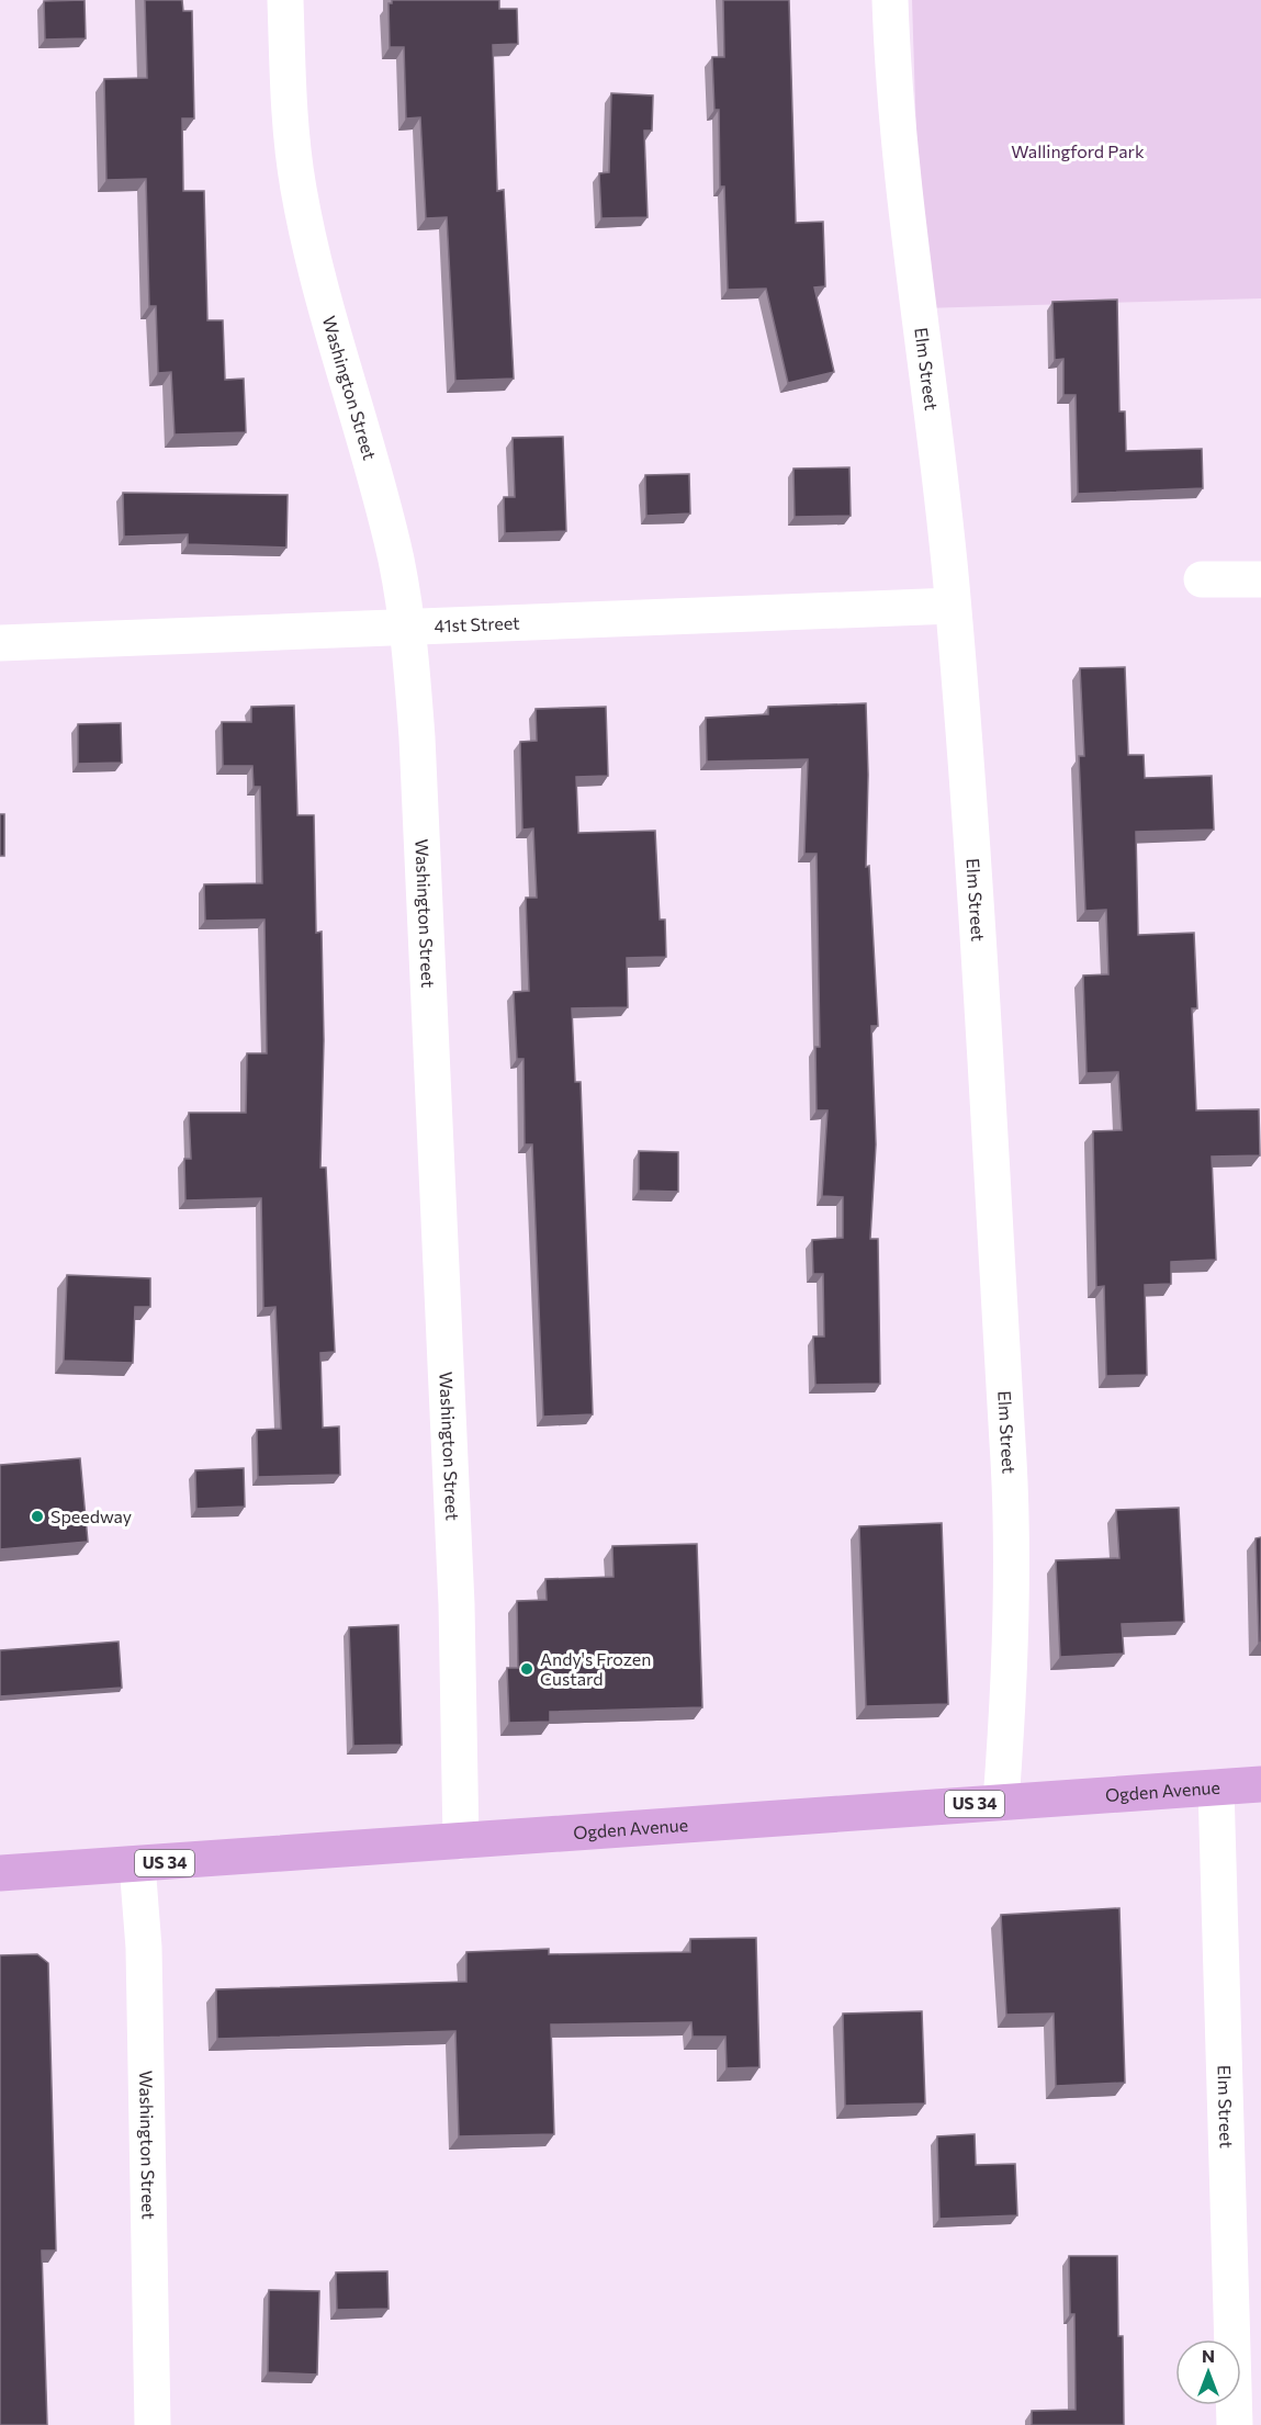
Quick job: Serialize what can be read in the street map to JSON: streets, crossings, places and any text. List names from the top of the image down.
{
  "streets": {
    "main road": ["Ogden Avenue", "US 34"],
    "street": ["Elm Street", "Washington Street", "41st Street"]
  },
  "crossings": [
    ["Elm Street", "41st Street"],
    ["Elm Street", "Ogden Avenue"],
    ["Washington Street", "41st Street"],
    ["Washington Street", "Ogden Avenue"]
  ],
  "parks": ["Wallingford Park"],
  "places": ["Speedway", "Andy's Frozen Custard"],
  "north": "top"
}
